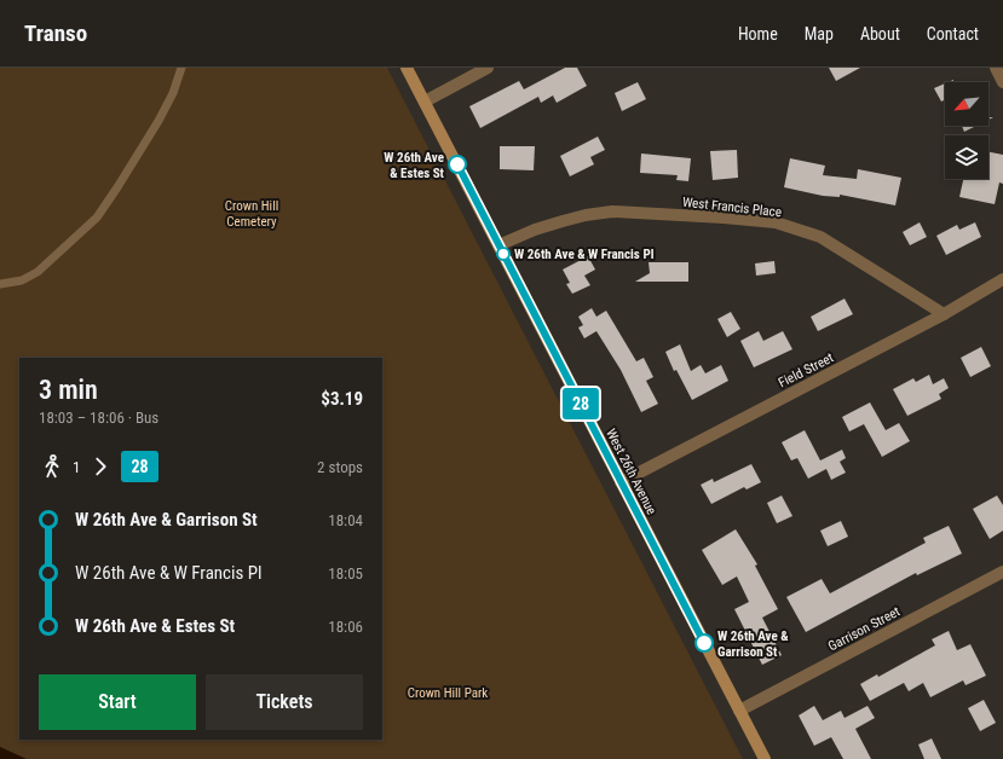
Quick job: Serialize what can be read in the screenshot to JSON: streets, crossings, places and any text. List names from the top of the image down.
{
  "streets": {
    "street": [
      "West Francis Place",
      "Field Street",
      "West 26th Avenue",
      "Garrison Street"
    ]
  },
  "crossings": [
    ["West Francis Place", "Field Street"],
    ["West Francis Place", "West 26th Avenue"],
    ["Field Street", "West 26th Avenue"],
    ["West 26th Avenue", "Garrison Street"]
  ],
  "parks": ["Crown Hill Cemetery", "Crown Hill Park"],
  "places": ["W 26th Ave & Estes St", "W 26th Ave & W Francis Pl", "W 26th Ave & Garrison St"],
  "lines": ["bus line 28"],
  "north": "bottom left",
  "page": {
    "header": "Transo",
    "nav": [
      "Home",
      "Map",
      "About",
      "Contact"
    ],
    "on_map": "28",
    "heading": ["3 min", "18:03 – 18:06 · Bus", "$3.19"],
    "legs": ["1", "28", "2 stops"],
    "list": [
      {
        "name": "W 26th Ave & Garrison St",
        "value": "18:04"
      },
      {
        "name": "W 26th Ave & W Francis Pl",
        "value": "18:05"
      },
      {
        "name": "W 26th Ave & Estes St",
        "value": "18:06"
      }
    ],
    "buttons": ["Start", "Tickets"]
  }
}
